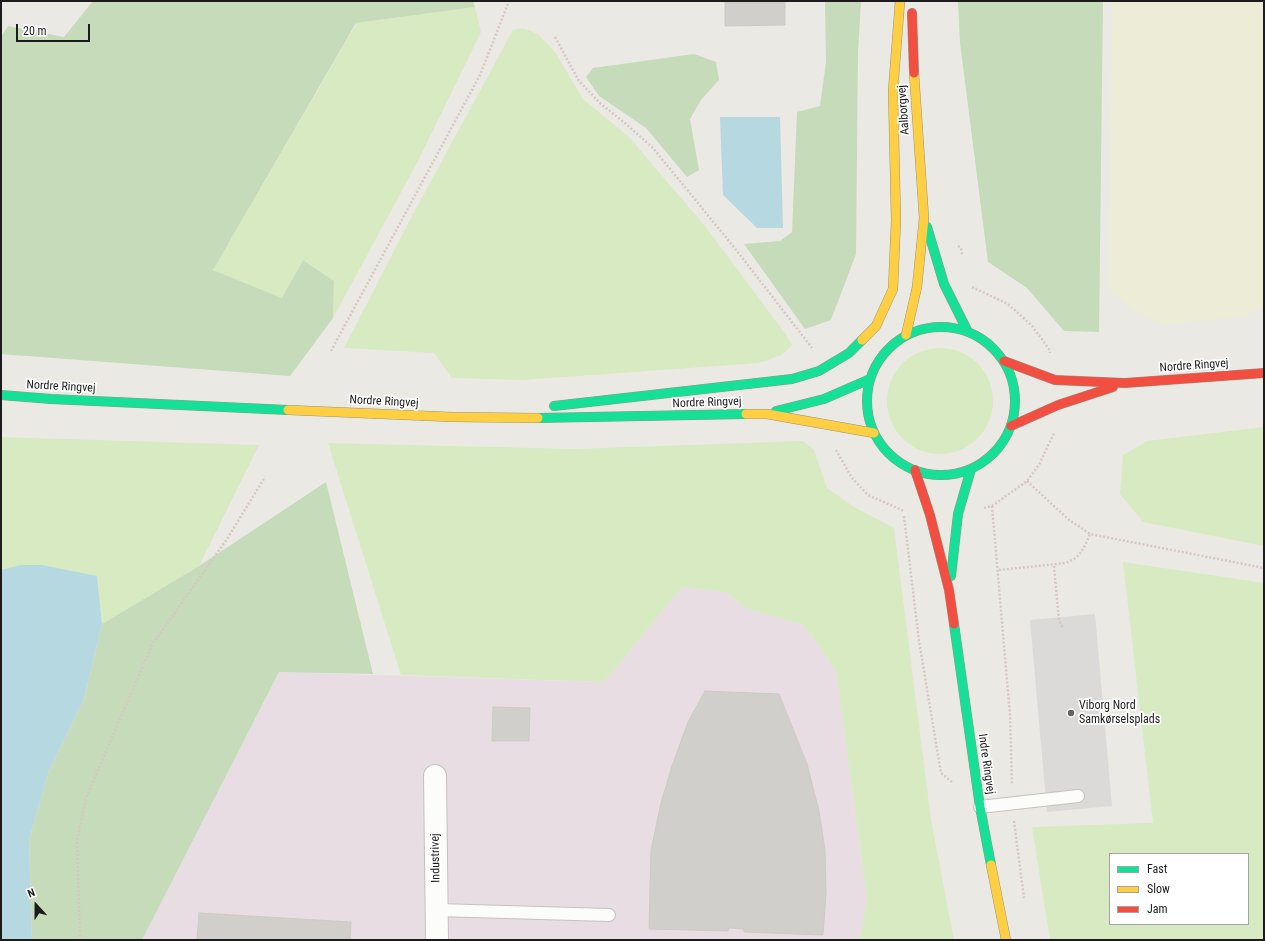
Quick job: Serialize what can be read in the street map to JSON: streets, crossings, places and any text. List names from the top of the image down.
{
  "streets": {
    "main road": ["Aalborgvej", "Nordre Ringvej", "Indre Ringvej"],
    "street": ["Industrivej"]
  },
  "places": ["Viborg Nord Samkørselsplads"],
  "legend": ["Fast", "Slow", "Jam"],
  "scale_bar": "20 m",
  "north": "top"
}
